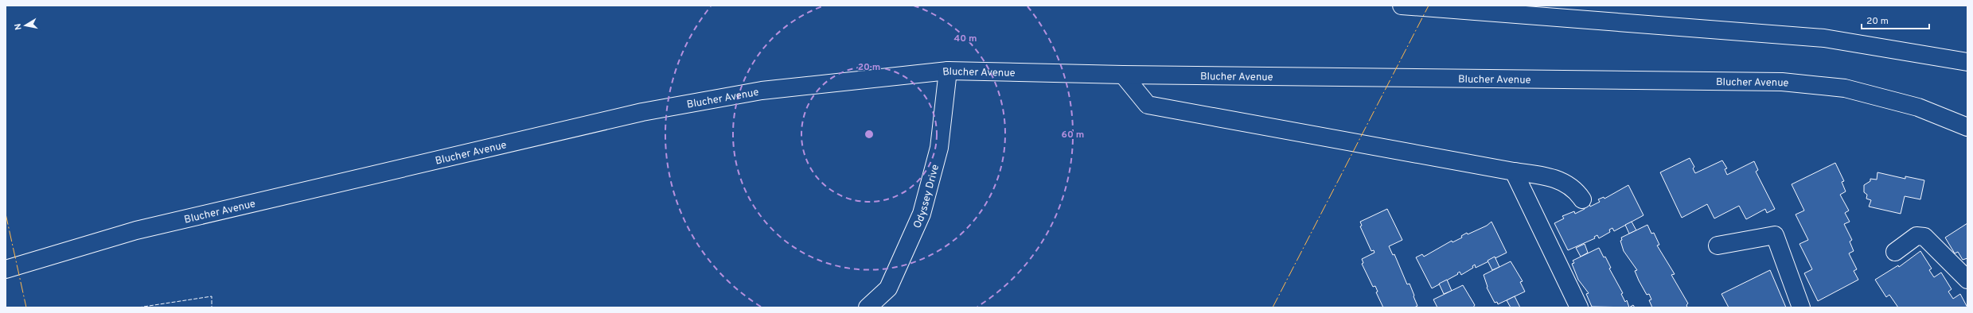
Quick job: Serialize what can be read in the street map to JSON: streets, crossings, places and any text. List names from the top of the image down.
{
  "streets": {
    "main road": ["Blucher Avenue", "Odyssey Drive"]
  },
  "crossings": [
    ["Blucher Avenue", "Odyssey Drive"]
  ],
  "scale_bar": "20 m",
  "north": "left",
  "rings": ["40 m", "20 m", "60 m"]
}
